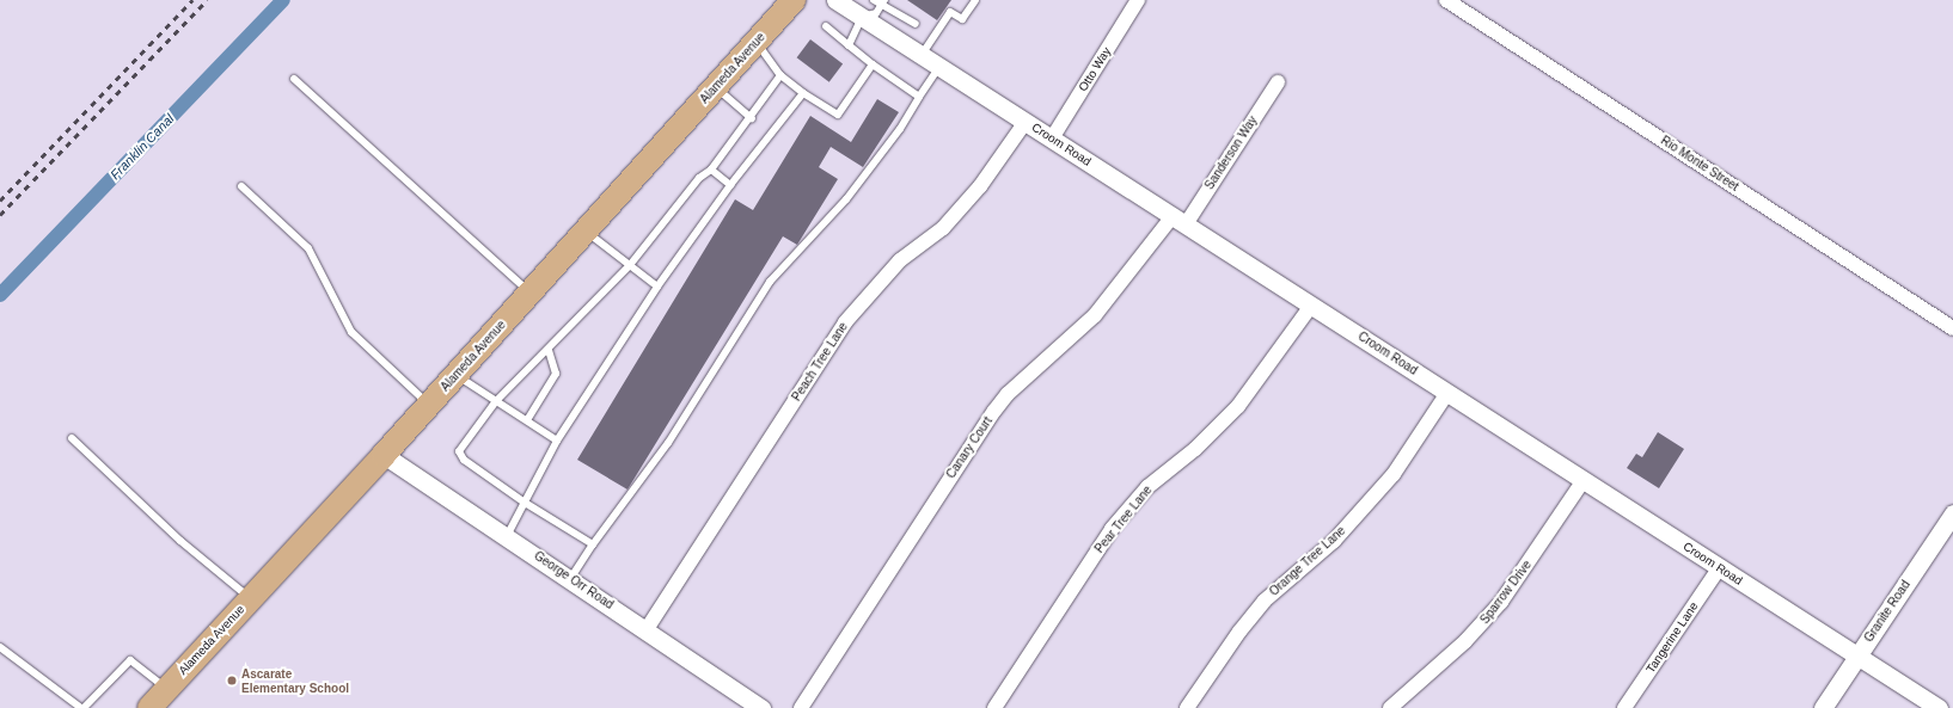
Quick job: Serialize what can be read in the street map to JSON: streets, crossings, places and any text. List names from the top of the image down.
{
  "streets": {
    "main road": ["Alameda Avenue"],
    "street": [
      "Otto Way",
      "Croom Road",
      "Sanderson Way",
      "Rio Monte Street",
      "Peach Tree Lane",
      "Canary Court",
      "Pear Tree Lane",
      "Orange Tree Lane",
      "George Orr Road",
      "Sparrow Drive",
      "Granite Road",
      "Tangerine Lane"
    ]
  },
  "crossings": [
    ["Alameda Avenue", "George Orr Road"],
    ["Otto Way", "Croom Road"],
    ["Croom Road", "Sanderson Way"],
    ["Croom Road", "Peach Tree Lane"],
    ["Croom Road", "Canary Court"],
    ["Croom Road", "Pear Tree Lane"],
    ["Croom Road", "Orange Tree Lane"],
    ["Croom Road", "Sparrow Drive"],
    ["Croom Road", "Granite Road"],
    ["Croom Road", "Tangerine Lane"],
    ["Sanderson Way", "Canary Court"],
    ["Peach Tree Lane", "George Orr Road"]
  ],
  "water": ["Franklin Canal"],
  "places": ["Ascarate Elementary School"]
}
